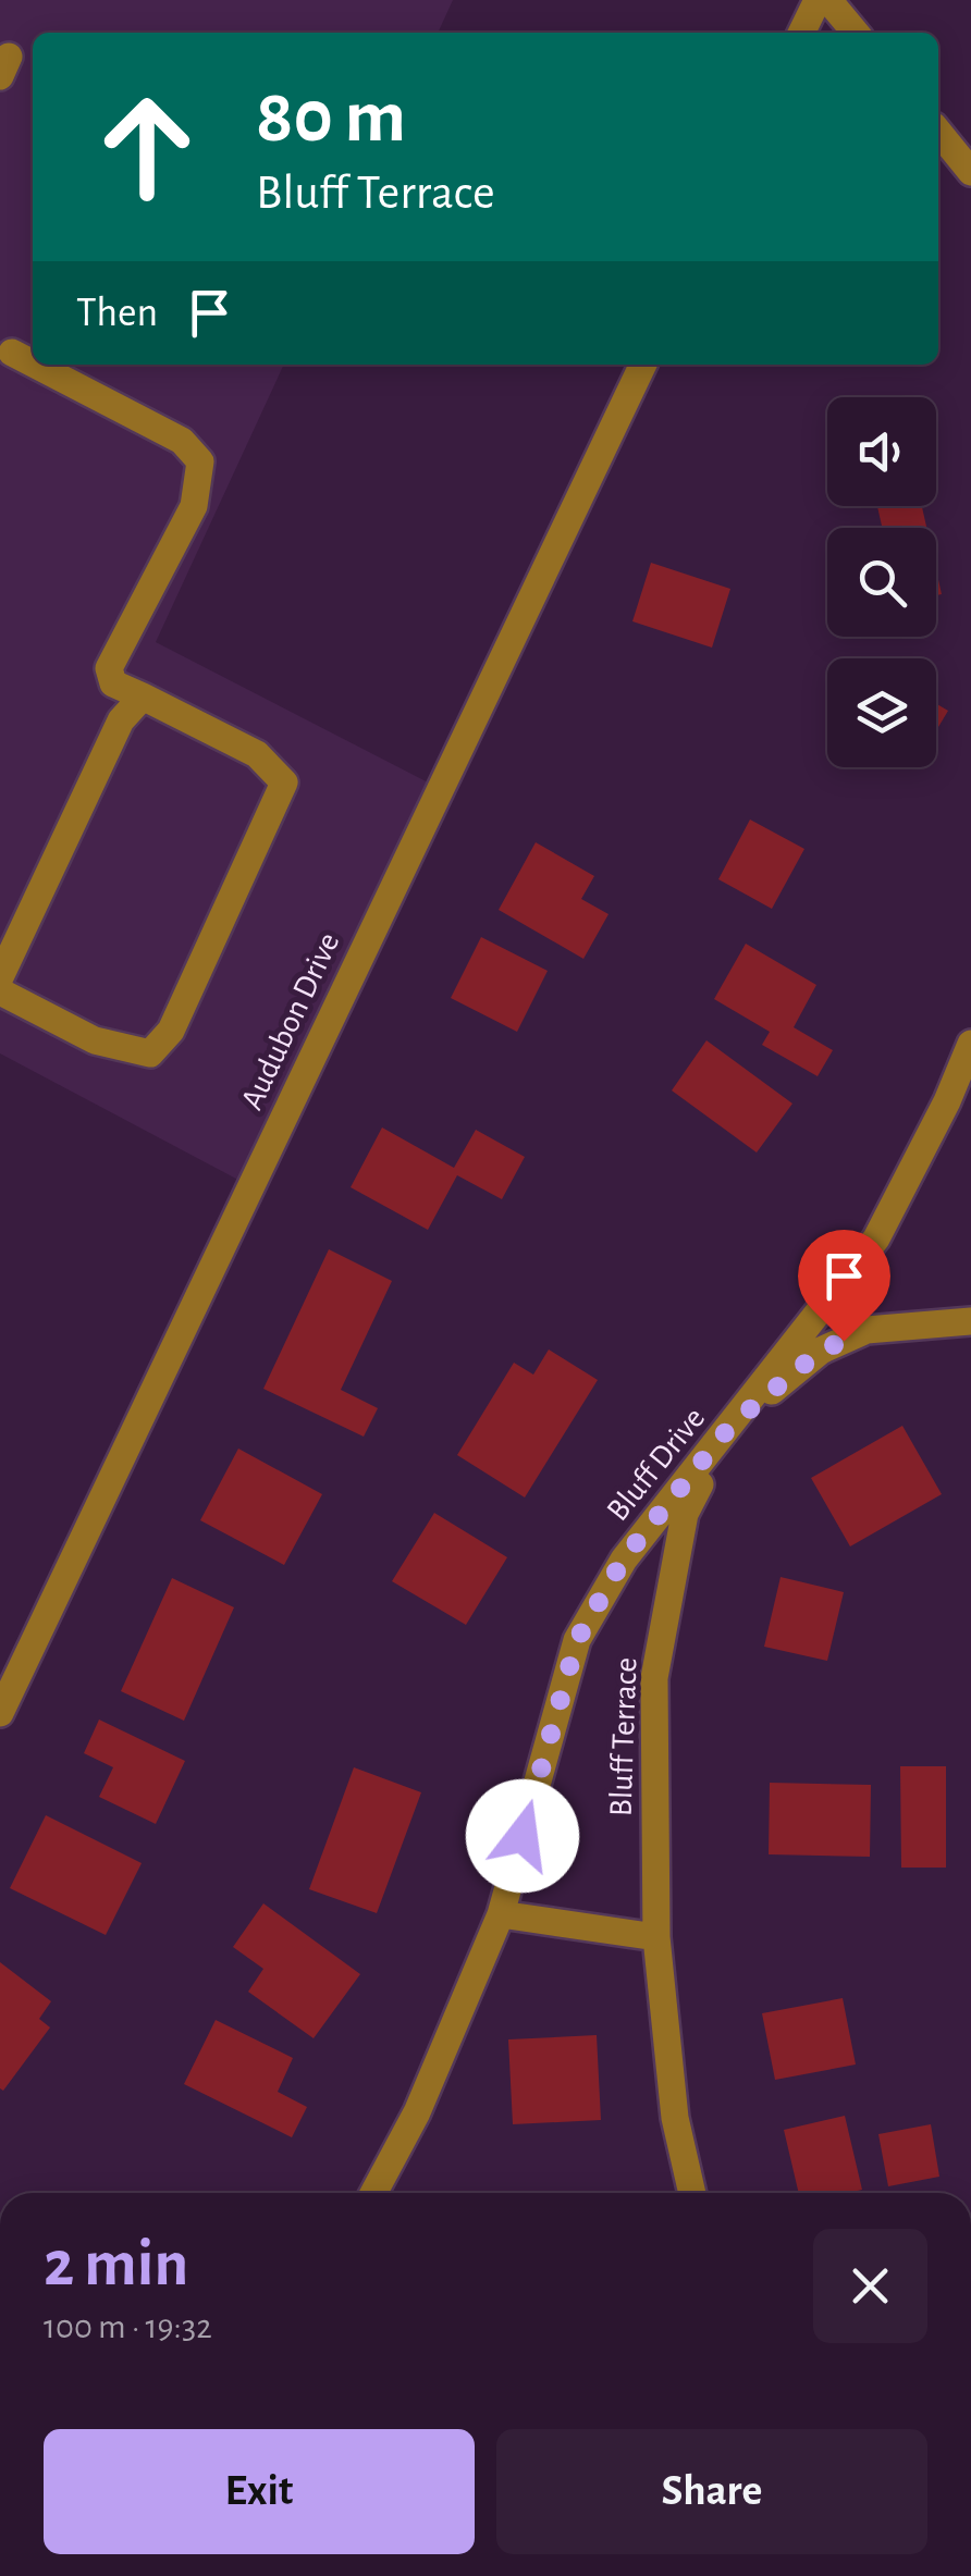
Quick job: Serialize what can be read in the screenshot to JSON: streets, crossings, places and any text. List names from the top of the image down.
{
  "streets": {
    "street": ["Audubon Drive", "Bluff Drive", "Bluff Terrace"]
  },
  "crossings": [
    ["Bluff Drive", "Bluff Terrace"]
  ],
  "page": {
    "turn": ["80 m", "Bluff Terrace"],
    "then": "Then",
    "heading": ["2 min", "100 m · 19:32"],
    "buttons": ["Exit", "Share"]
  }
}
